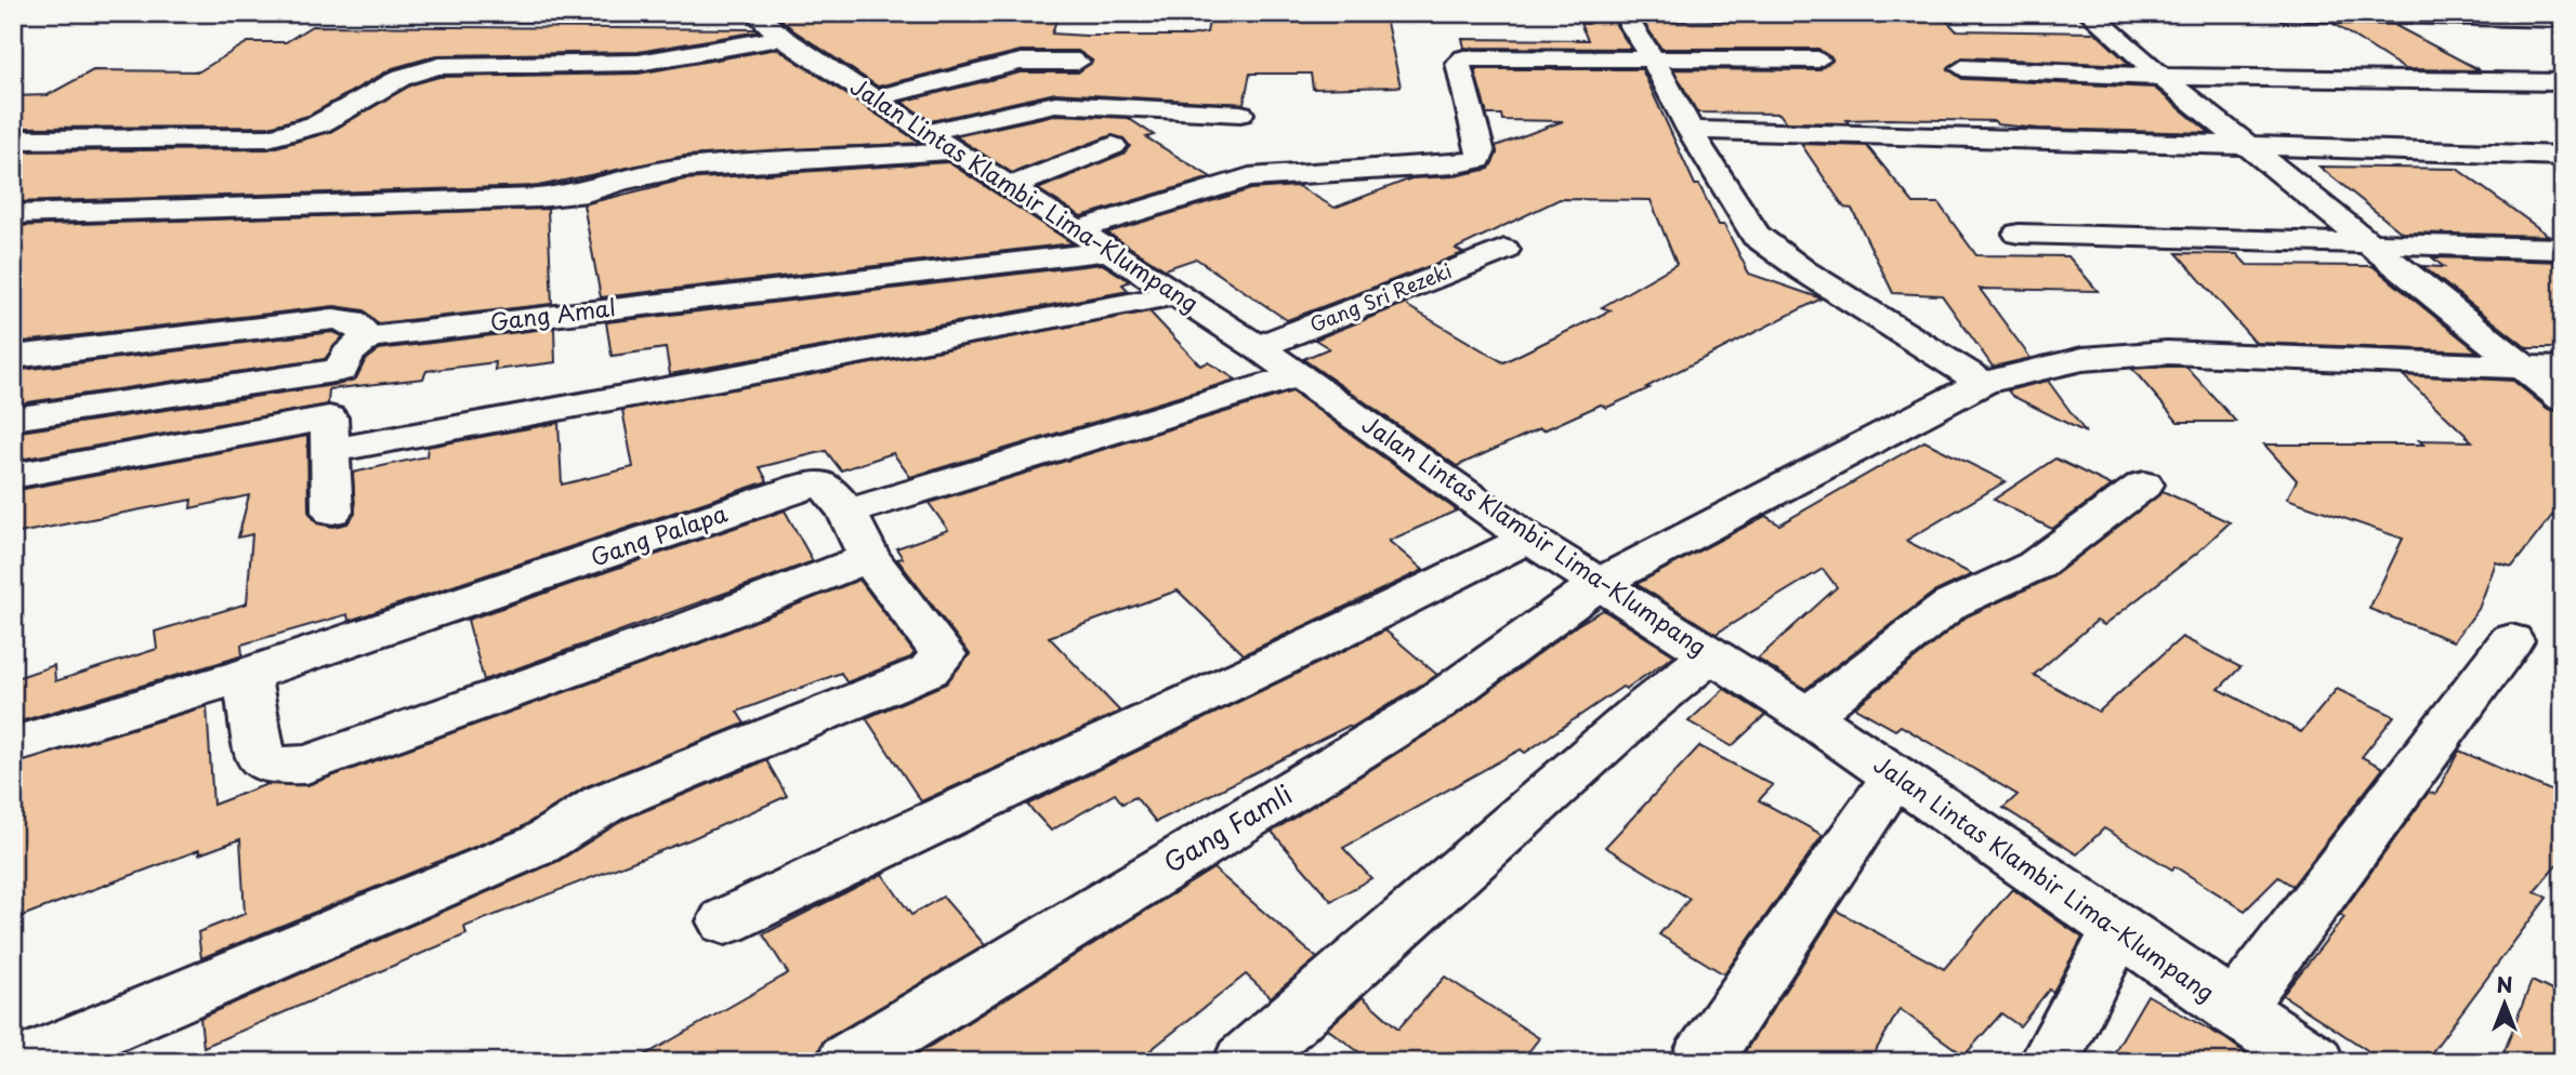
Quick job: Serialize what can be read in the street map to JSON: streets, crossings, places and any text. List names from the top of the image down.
{
  "streets": {
    "street": [
      "Jalan Lintas Klambir Lima–Klumpang",
      "Gang Sri Rezeki",
      "Gang Amal",
      "Gang Palapa",
      "Gang Famli"
    ]
  },
  "crossings": [
    ["Jalan Lintas Klambir Lima–Klumpang", "Gang Sri Rezeki"],
    ["Jalan Lintas Klambir Lima–Klumpang", "Gang Amal"],
    ["Jalan Lintas Klambir Lima–Klumpang", "Gang Famli"]
  ],
  "north": "top"
}
